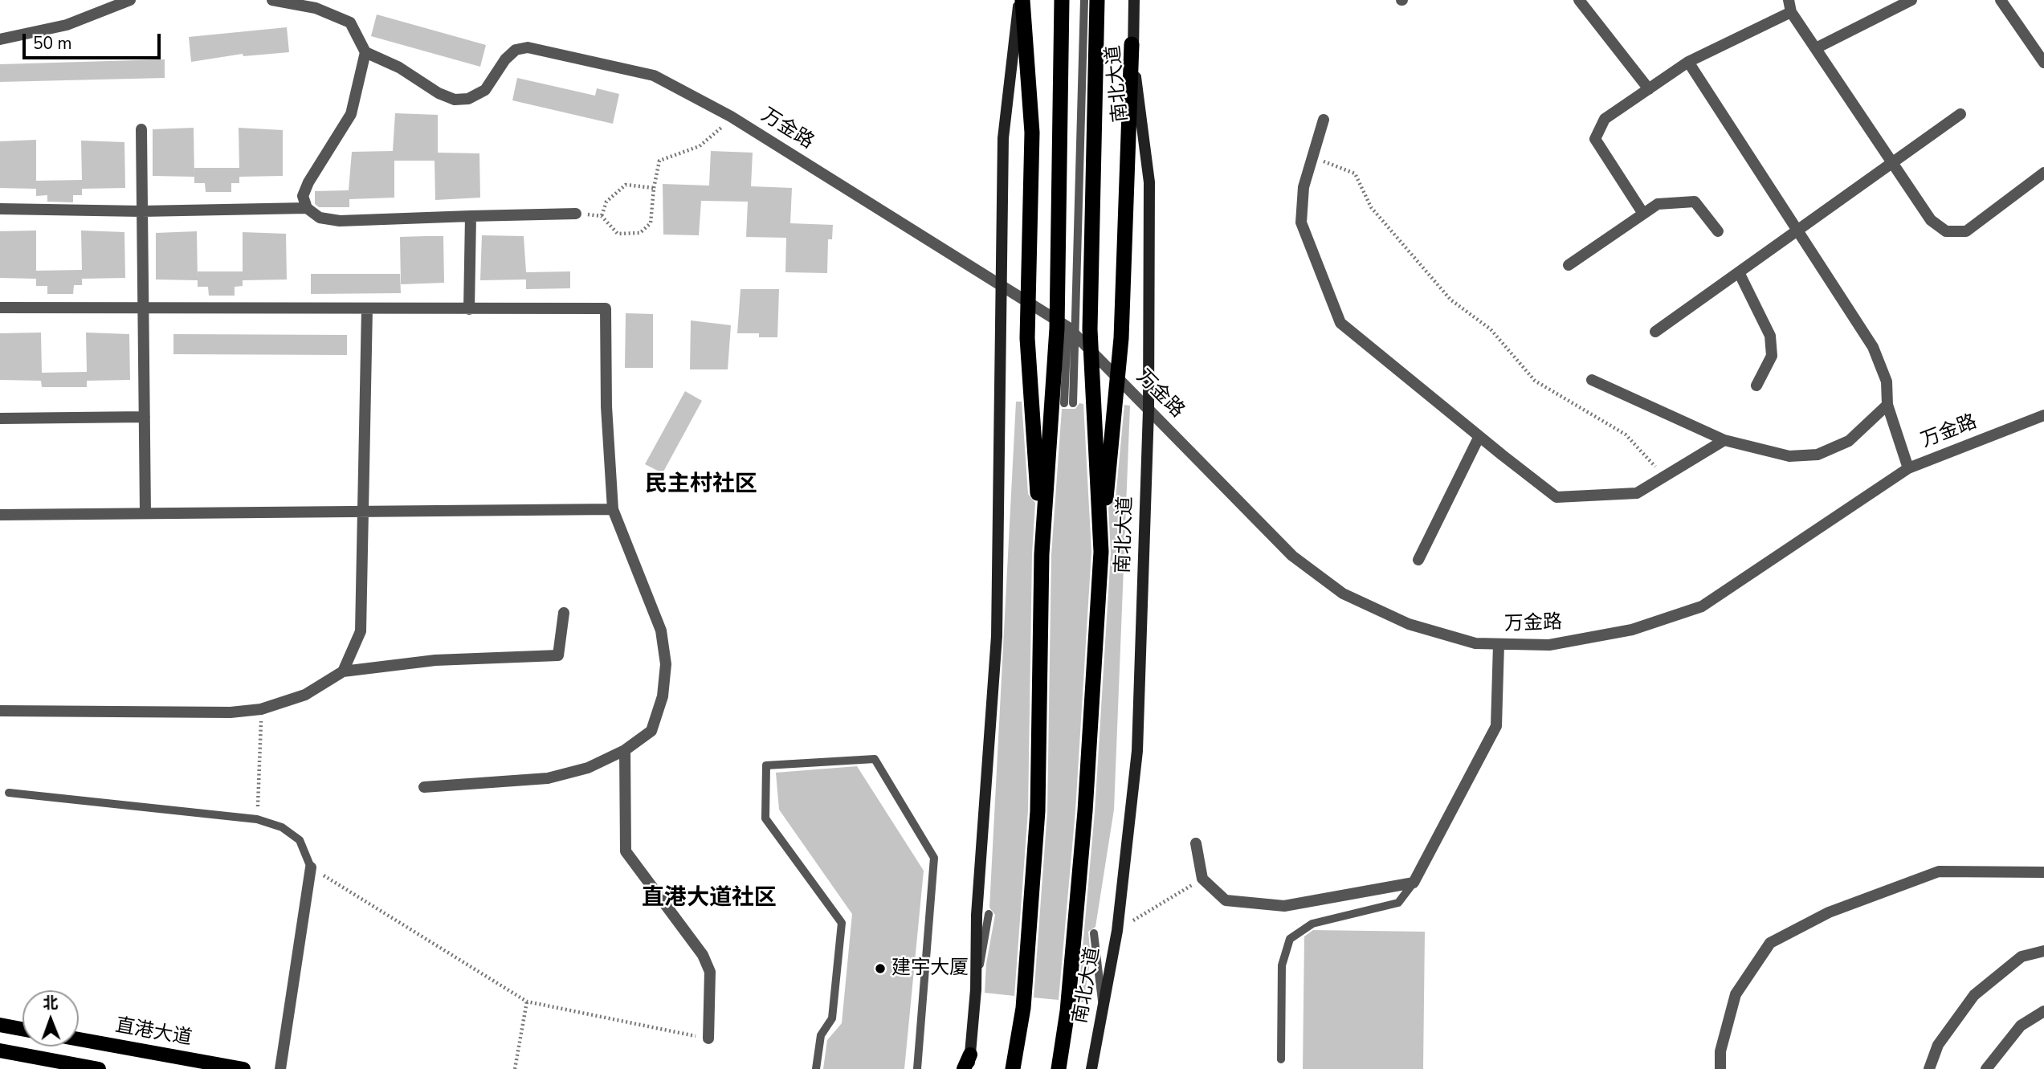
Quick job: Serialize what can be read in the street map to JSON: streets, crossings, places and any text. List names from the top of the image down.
{
  "streets": {
    "highway": ["南北大道"],
    "main road": ["直港大道"],
    "street": ["万金路"]
  },
  "districts": ["民主村社区", "直港大道社区"],
  "places": ["建宇大厦"],
  "scale_bar": "50 m",
  "north": "top"
}
